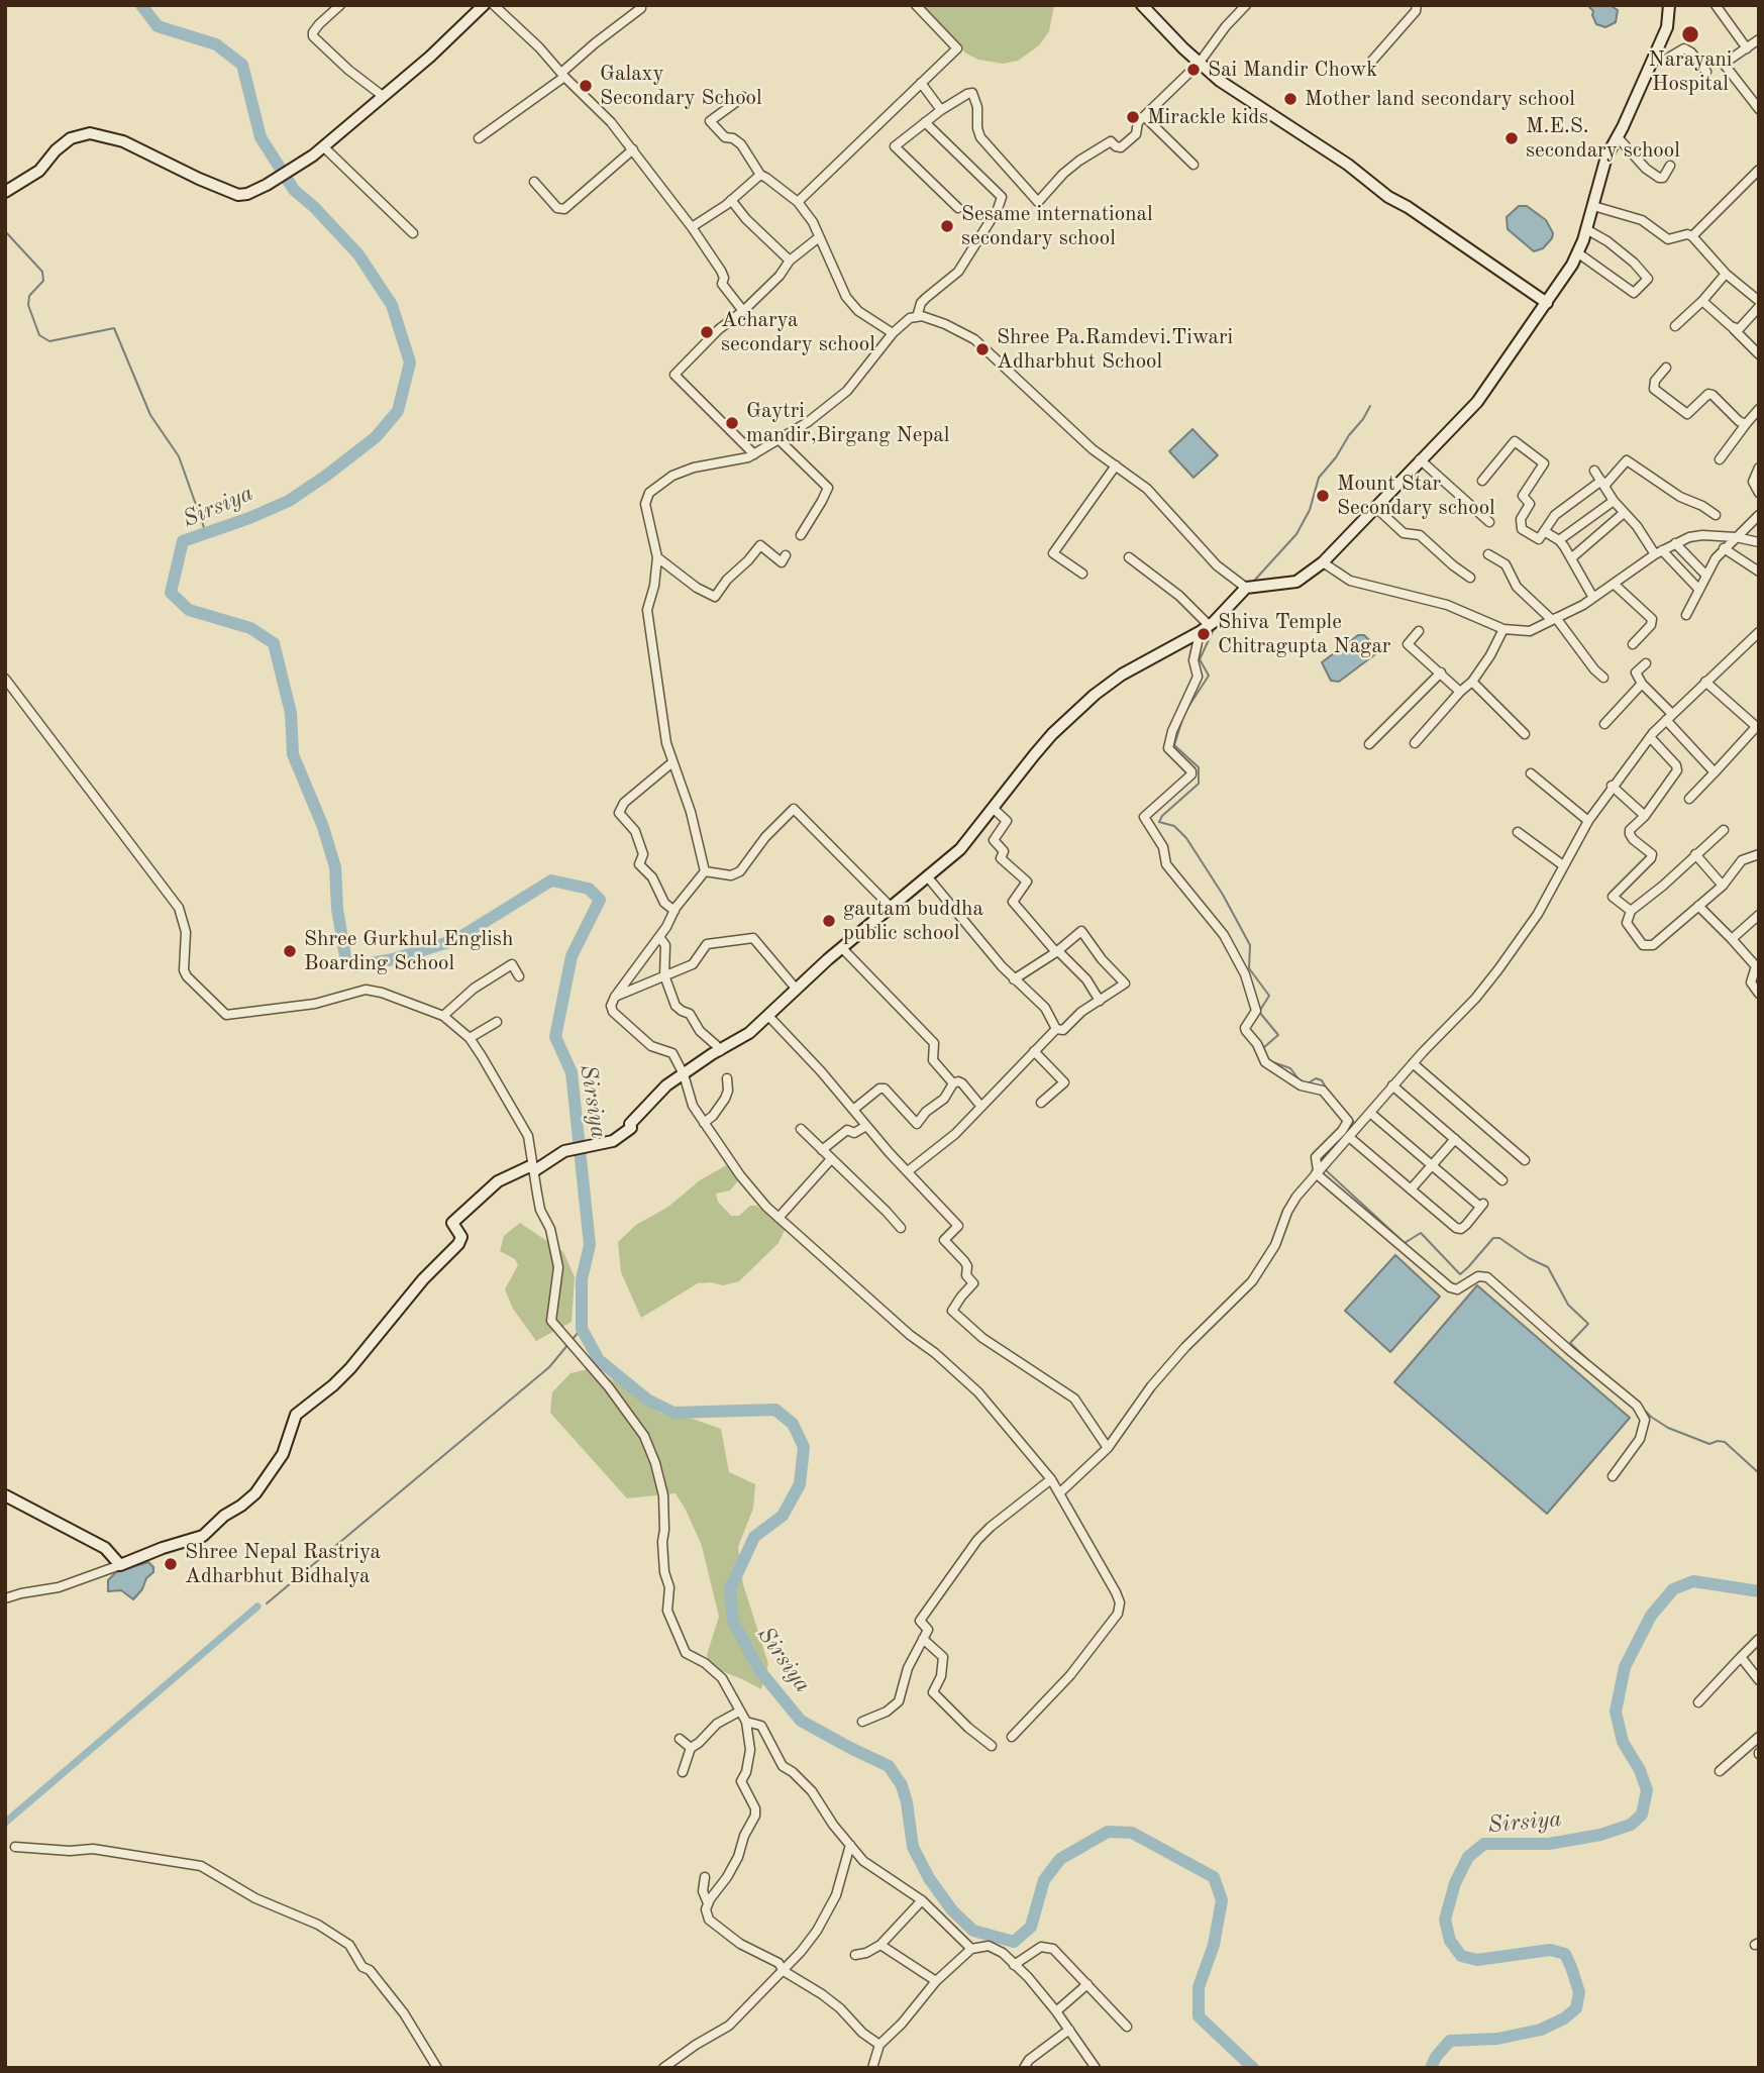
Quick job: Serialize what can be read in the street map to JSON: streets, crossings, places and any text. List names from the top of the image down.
{
  "water": ["Sirsiya"],
  "places": [
    "Narayani Hospital",
    "Sai Mandir Chowk",
    "Galaxy Secondary School",
    "Mother land secondary school",
    "Mirackle kids",
    "M.E.S. secondary school",
    "Sesame international secondary school",
    "Acharya secondary school",
    "Shree Pa.Ramdevi.Tiwari Adharbhut School",
    "Gaytri mandir,Birgang Nepal",
    "Mount Star Secondary school",
    "Shiva Temple Chitragupta Nagar",
    "gautam buddha public school",
    "Shree Gurkhul English Boarding School",
    "Shree Nepal Rastriya Adharbhut Bidhalya"
  ]
}
